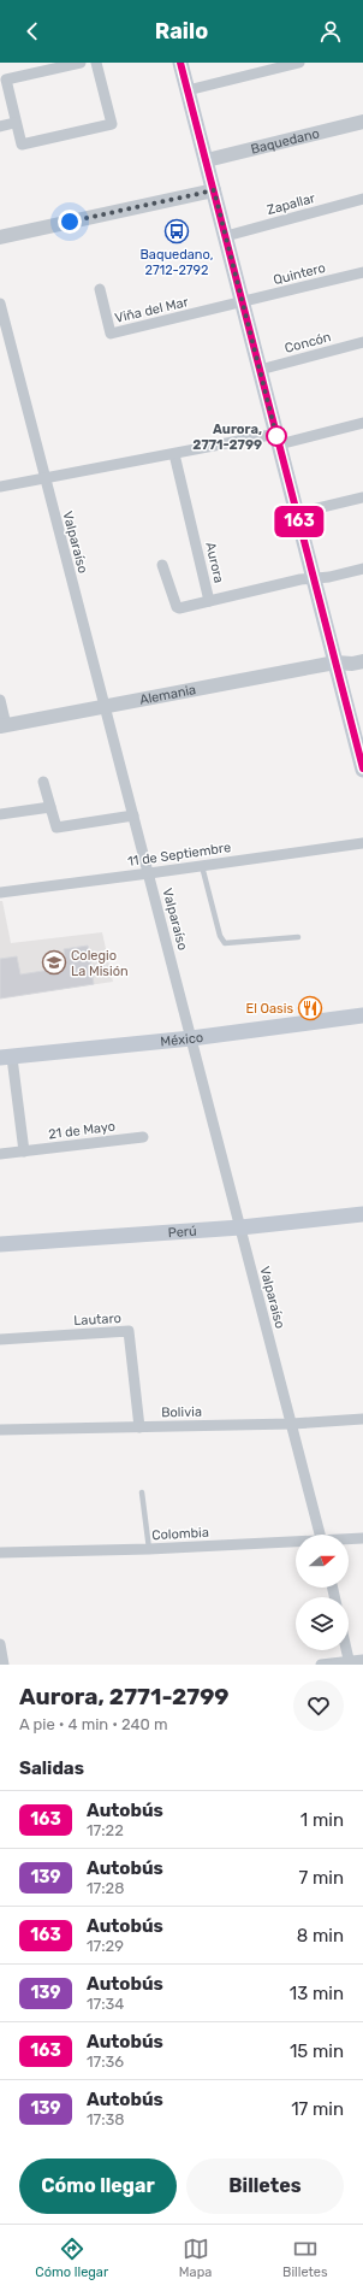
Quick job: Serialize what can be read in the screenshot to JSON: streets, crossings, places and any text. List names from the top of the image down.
{
  "streets": {
    "main road": ["México", "Perú"],
    "street": [
      "Baquedano",
      "Zapallar",
      "Quintero",
      "Viña del Mar",
      "Concón",
      "Valparaíso",
      "Aurora",
      "Alemania",
      "11 de Septiembre",
      "21 de Mayo",
      "Lautaro",
      "Bolivia",
      "Colombia"
    ]
  },
  "crossings": [
    ["Quintero", "Viña del Mar"],
    ["Valparaíso", "Alemania"],
    ["Valparaíso", "11 de Septiembre"],
    ["Valparaíso", "México"],
    ["Valparaíso", "Perú"],
    ["Valparaíso", "Bolivia"],
    ["Lautaro", "Bolivia"]
  ],
  "places": {
    "bus stop": ["Baquedano, 2712-2792"],
    "other": ["Aurora, 2771-2799"],
    "school or university": ["Colegio La Misión"],
    "restaurant": ["El Oasis"]
  },
  "lines": ["bus line 163"],
  "north": "right",
  "page": {
    "header": "Railo",
    "on_map": "163",
    "heading": [
      ["Aurora, 2771-2799", "A pie · 4 min · 240 m"],
      "Salidas"
    ],
    "list": [
      {
        "mark": "163",
        "name": "Autobús",
        "note": "17:22",
        "value": "1 min"
      },
      {
        "mark": "139",
        "name": "Autobús",
        "note": "17:28",
        "value": "7 min"
      },
      {
        "mark": "163",
        "name": "Autobús",
        "note": "17:29",
        "value": "8 min"
      },
      {
        "mark": "139",
        "name": "Autobús",
        "note": "17:34",
        "value": "13 min"
      },
      {
        "mark": "163",
        "name": "Autobús",
        "note": "17:36",
        "value": "15 min"
      },
      {
        "mark": "139",
        "name": "Autobús",
        "note": "17:38",
        "value": "17 min"
      }
    ],
    "buttons": ["Cómo llegar", "Billetes"],
    "tabs": ["Cómo llegar", "Mapa", "Billetes"]
  }
}
